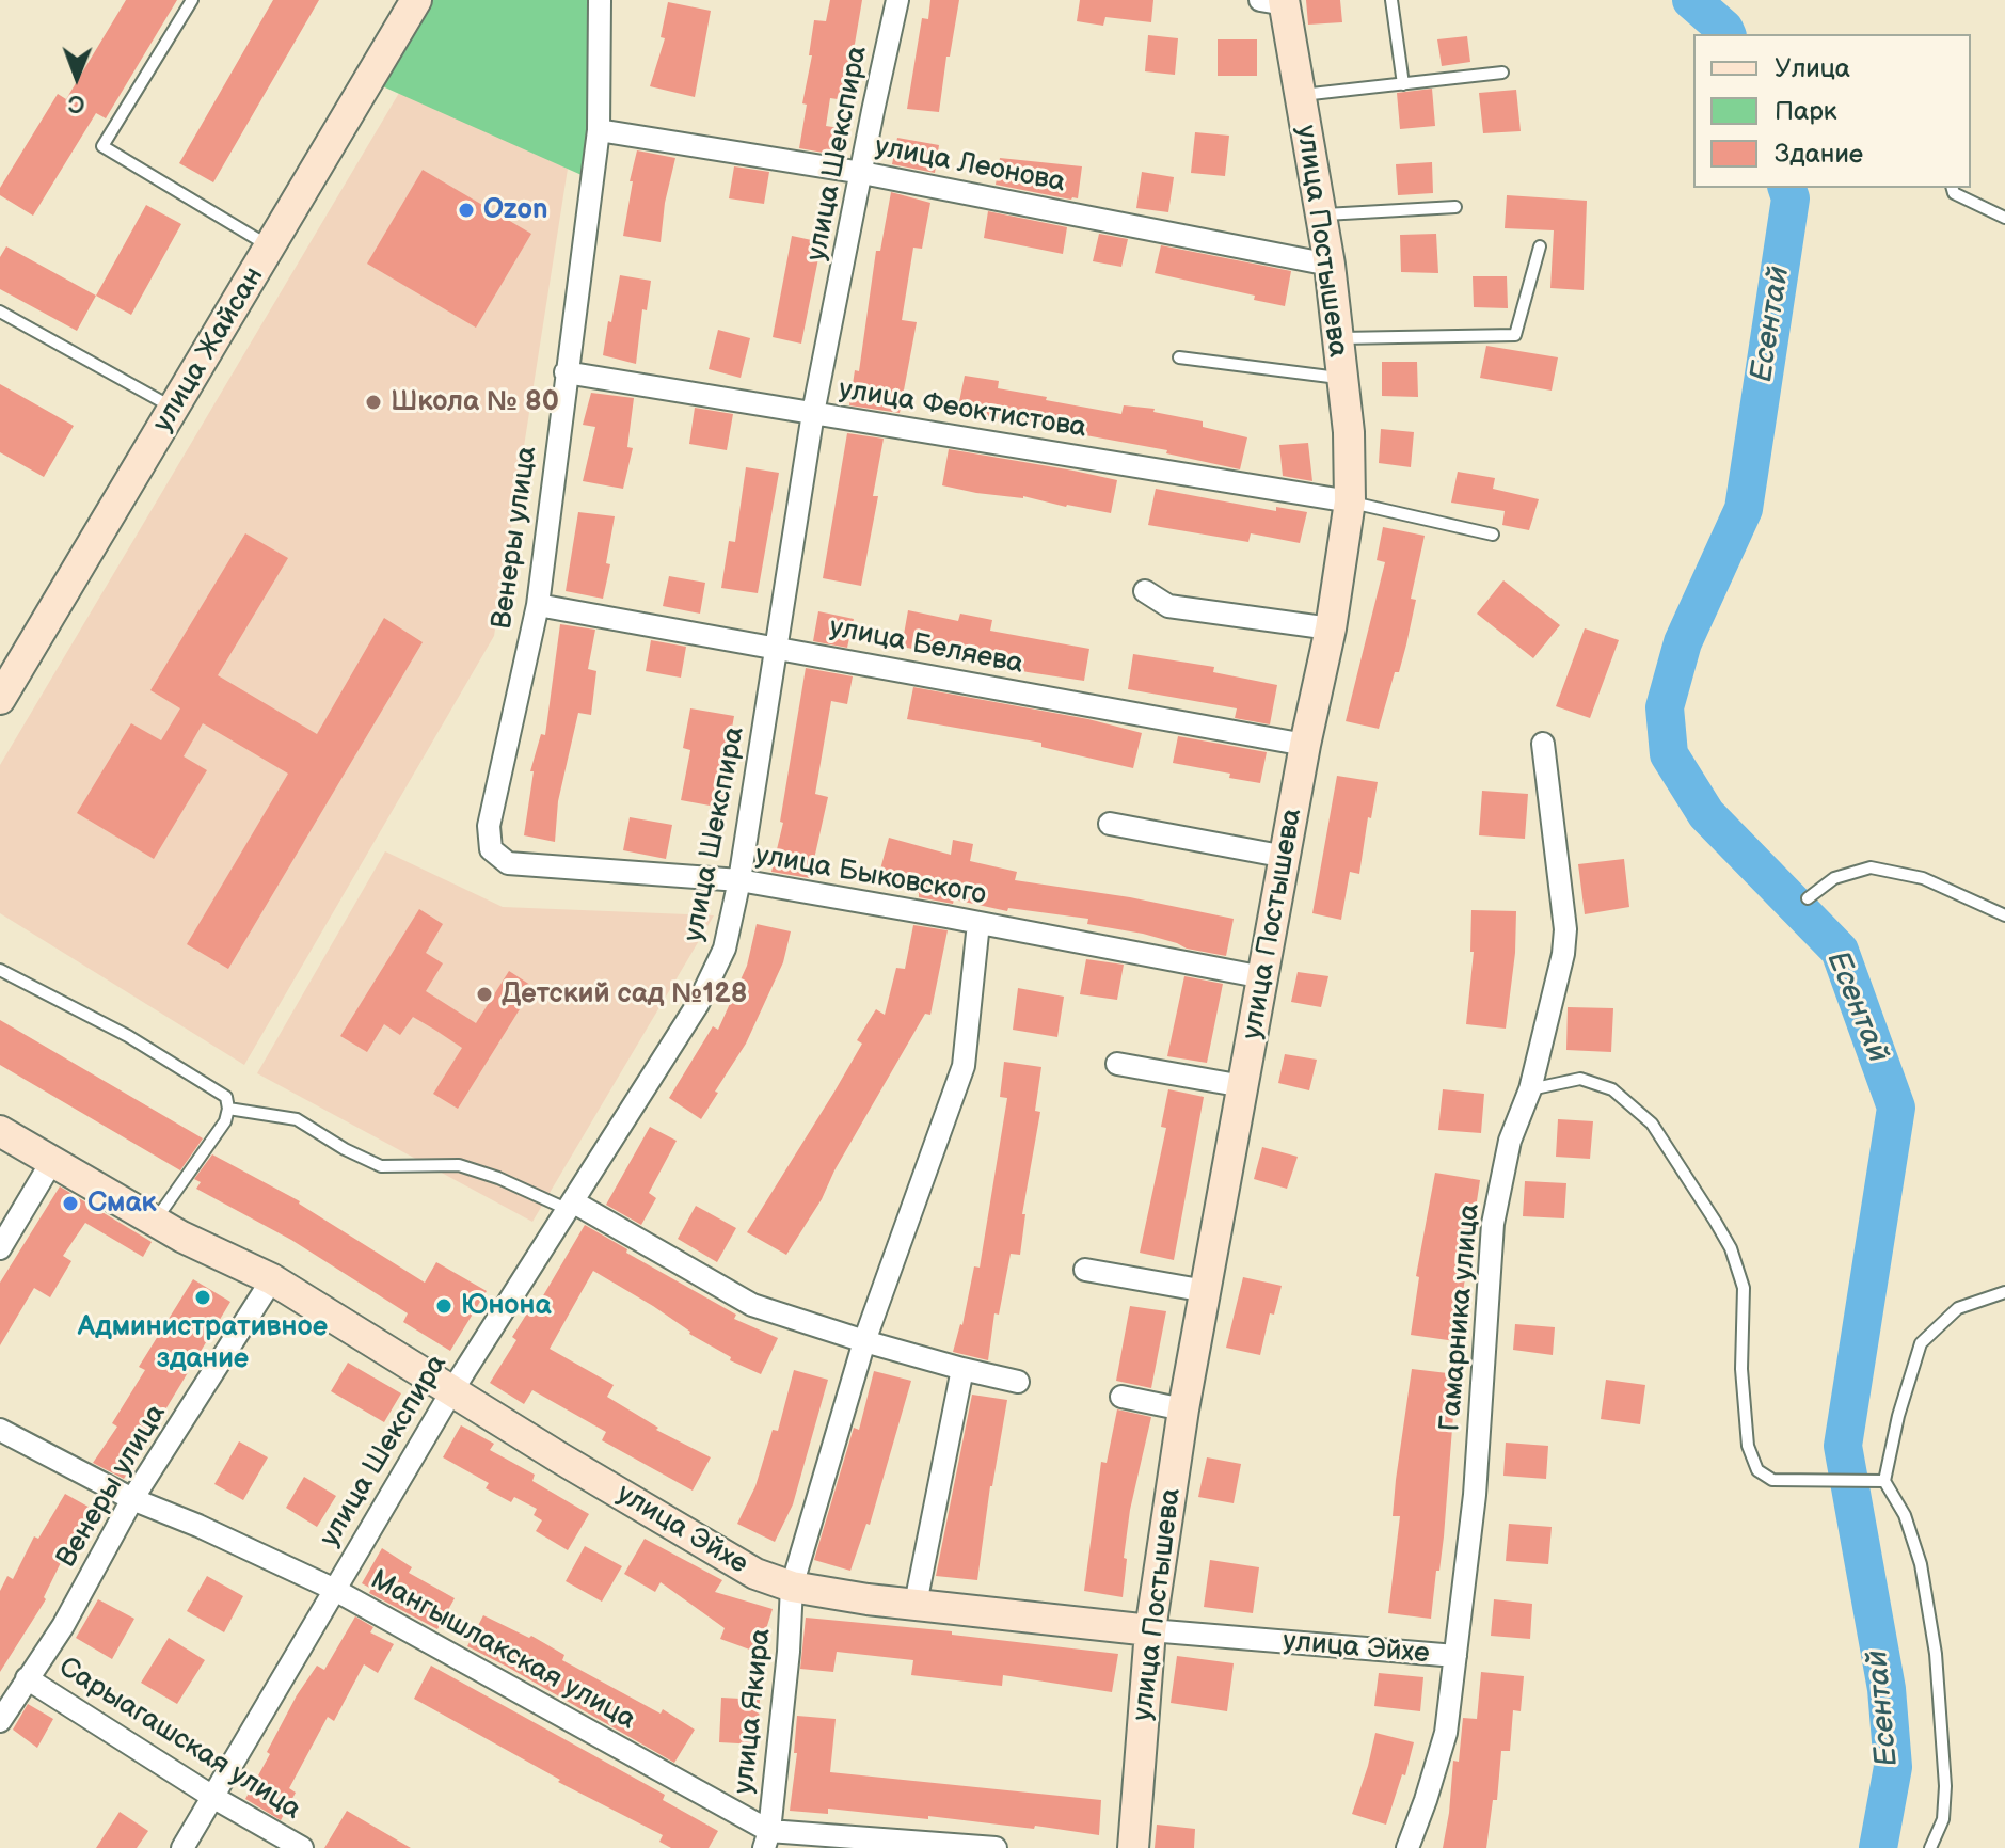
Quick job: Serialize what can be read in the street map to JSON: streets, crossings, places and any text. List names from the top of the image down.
{
  "streets": {
    "street": [
      "улица Шекспира",
      "улица Леонова",
      "улица Постышева",
      "улица Жайсан",
      "улица Феоктистова",
      "Венеры улица",
      "улица Беляева",
      "улица Быковского",
      "Гамарника улица",
      "улица Эйхе",
      "Мангышлакская улица",
      "улица Якира",
      "Сарыагашская улица"
    ]
  },
  "crossings": [
    ["улица Шекспира", "улица Леонова"],
    ["улица Шекспира", "улица Феоктистова"],
    ["улица Шекспира", "улица Беляева"],
    ["улица Шекспира", "улица Быковского"],
    ["улица Шекспира", "улица Эйхе"],
    ["улица Шекспира", "Мангышлакская улица"],
    ["улица Шекспира", "Сарыагашская улица"],
    ["улица Леонова", "улица Постышева"],
    ["улица Леонова", "Венеры улица"],
    ["улица Постышева", "улица Феоктистова"],
    ["улица Постышева", "улица Беляева"],
    ["улица Постышева", "улица Быковского"],
    ["улица Постышева", "улица Эйхе"],
    ["улица Феоктистова", "Венеры улица"],
    ["Венеры улица", "улица Беляева"],
    ["Венеры улица", "улица Быковского"],
    ["Венеры улица", "улица Эйхе"],
    ["Венеры улица", "Мангышлакская улица"],
    ["Венеры улица", "Сарыагашская улица"],
    ["улица Быковского", "улица Якира"],
    ["Гамарника улица", "улица Эйхе"],
    ["улица Эйхе", "улица Якира"],
    ["Мангышлакская улица", "улица Якира"]
  ],
  "water": ["Есентай"],
  "places": [
    "Ozon",
    "Школа № 80",
    "Детский сад №128",
    "Смак",
    "Административное здание",
    "Юнона"
  ],
  "legend": ["Улица", "Парк", "Здание"],
  "north": "bottom"
}
